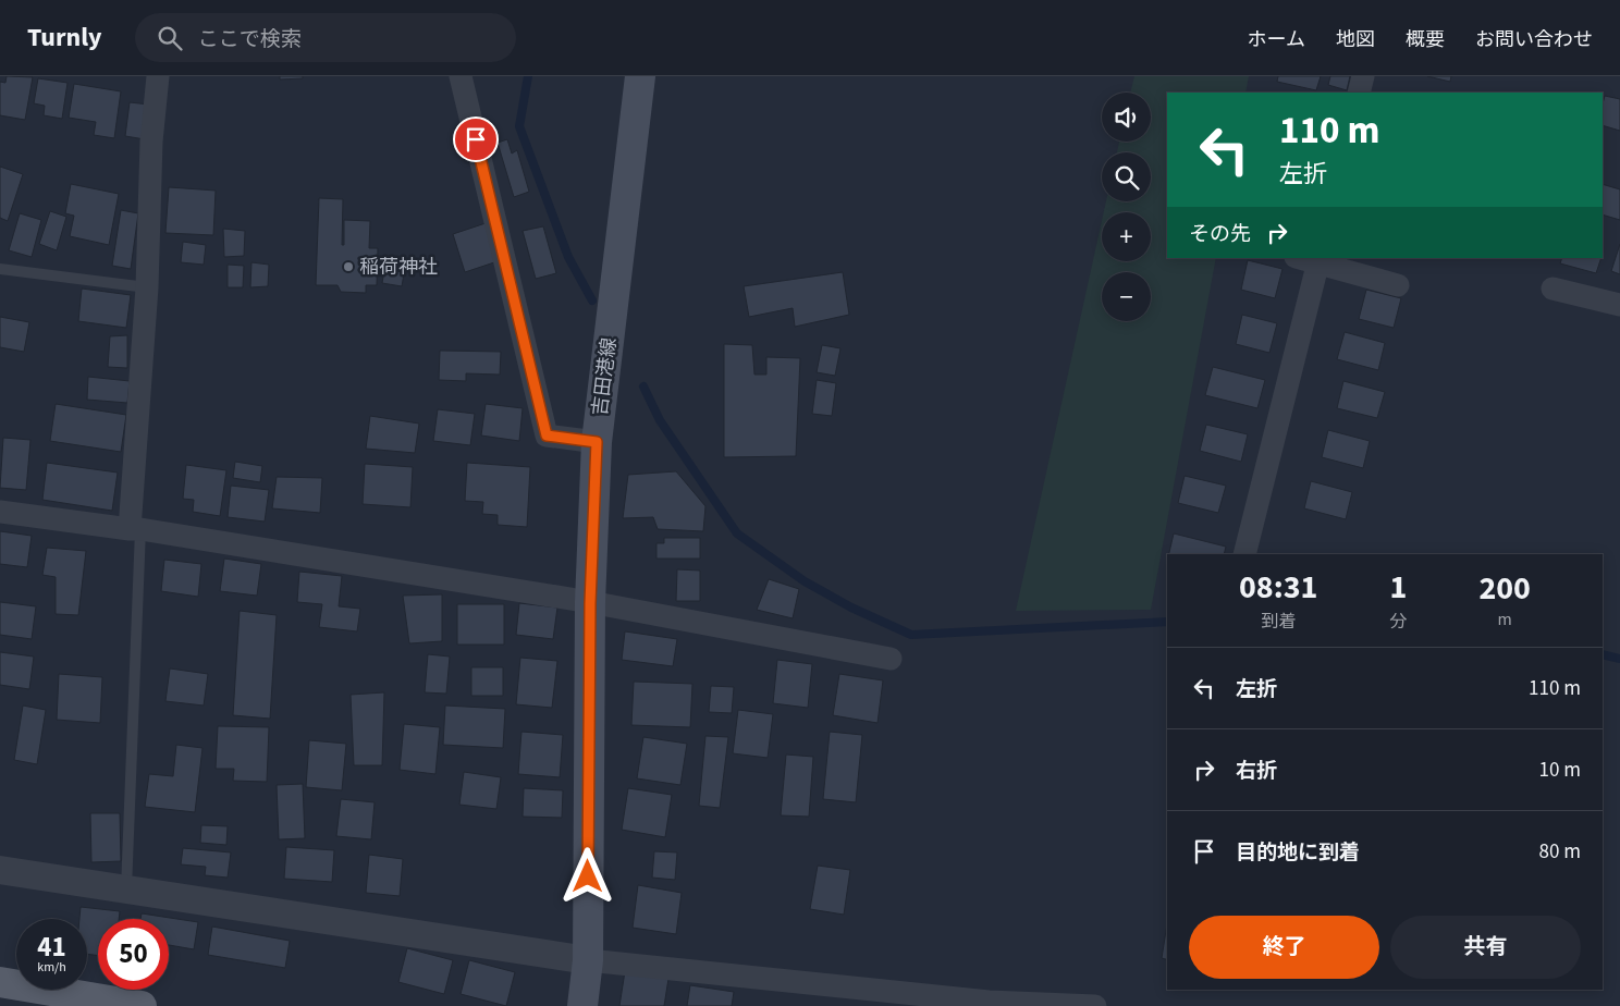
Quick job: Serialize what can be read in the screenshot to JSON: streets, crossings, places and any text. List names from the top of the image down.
{
  "streets": {
    "main road": ["吉田港線"]
  },
  "places": ["稲荷神社"],
  "page": {
    "header": "Turnly",
    "search": "ここで検索",
    "nav": [
      "ホーム",
      "地図",
      "概要",
      "お問い合わせ"
    ],
    "map_buttons": ["+", "−"],
    "turn": ["110 m", "左折"],
    "then": "その先",
    "eta": [
      "08:31",
      "到着",
      "1",
      "分",
      "200",
      "m"
    ],
    "list": [
      {
        "name": "左折",
        "value": "110 m"
      },
      {
        "name": "右折",
        "value": "10 m"
      },
      {
        "name": "目的地に到着",
        "value": "80 m"
      }
    ],
    "buttons": ["終了", "共有"],
    "speed": "41 km/h",
    "limit": "50"
  }
}
